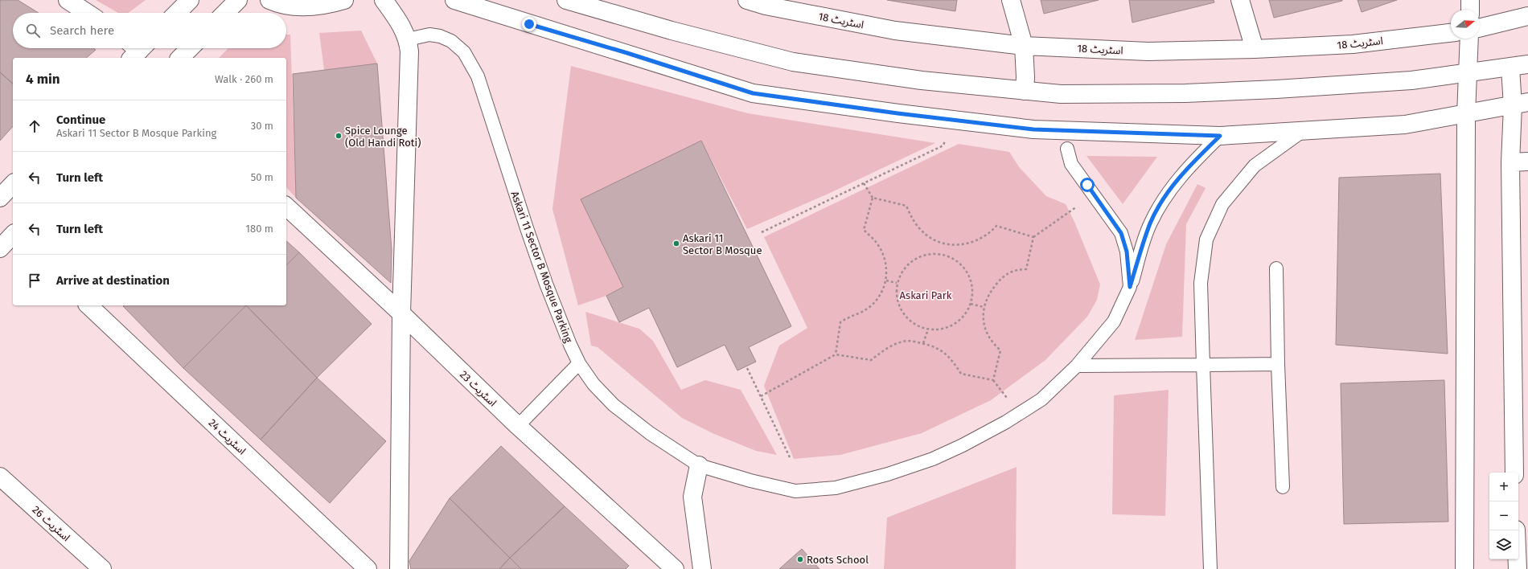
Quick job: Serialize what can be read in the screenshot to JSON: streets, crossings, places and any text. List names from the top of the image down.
{
  "streets": {
    "street": [
      "اسٹریٹ 18",
      "اسٹریٹ 23",
      "اسٹریٹ 24",
      "اسٹریٹ 26"
    ],
    "lane": ["Askari 11 Sector B Mosque Parking"]
  },
  "parks": ["Askari Park"],
  "places": ["Spice Lounge (Old Handi Roti)", "Askari 11 Sector B Mosque", "Roots School"],
  "north": "right",
  "page": {
    "search": "Search here",
    "heading": ["4 min", "Walk · 260 m"],
    "list": [
      ["Continue", "Askari 11 Sector B Mosque Parking", "30 m"],
      ["Turn left", "50 m"],
      ["Turn left", "180 m"],
      "Arrive at destination"
    ],
    "map_buttons": ["+", "−"]
  }
}
